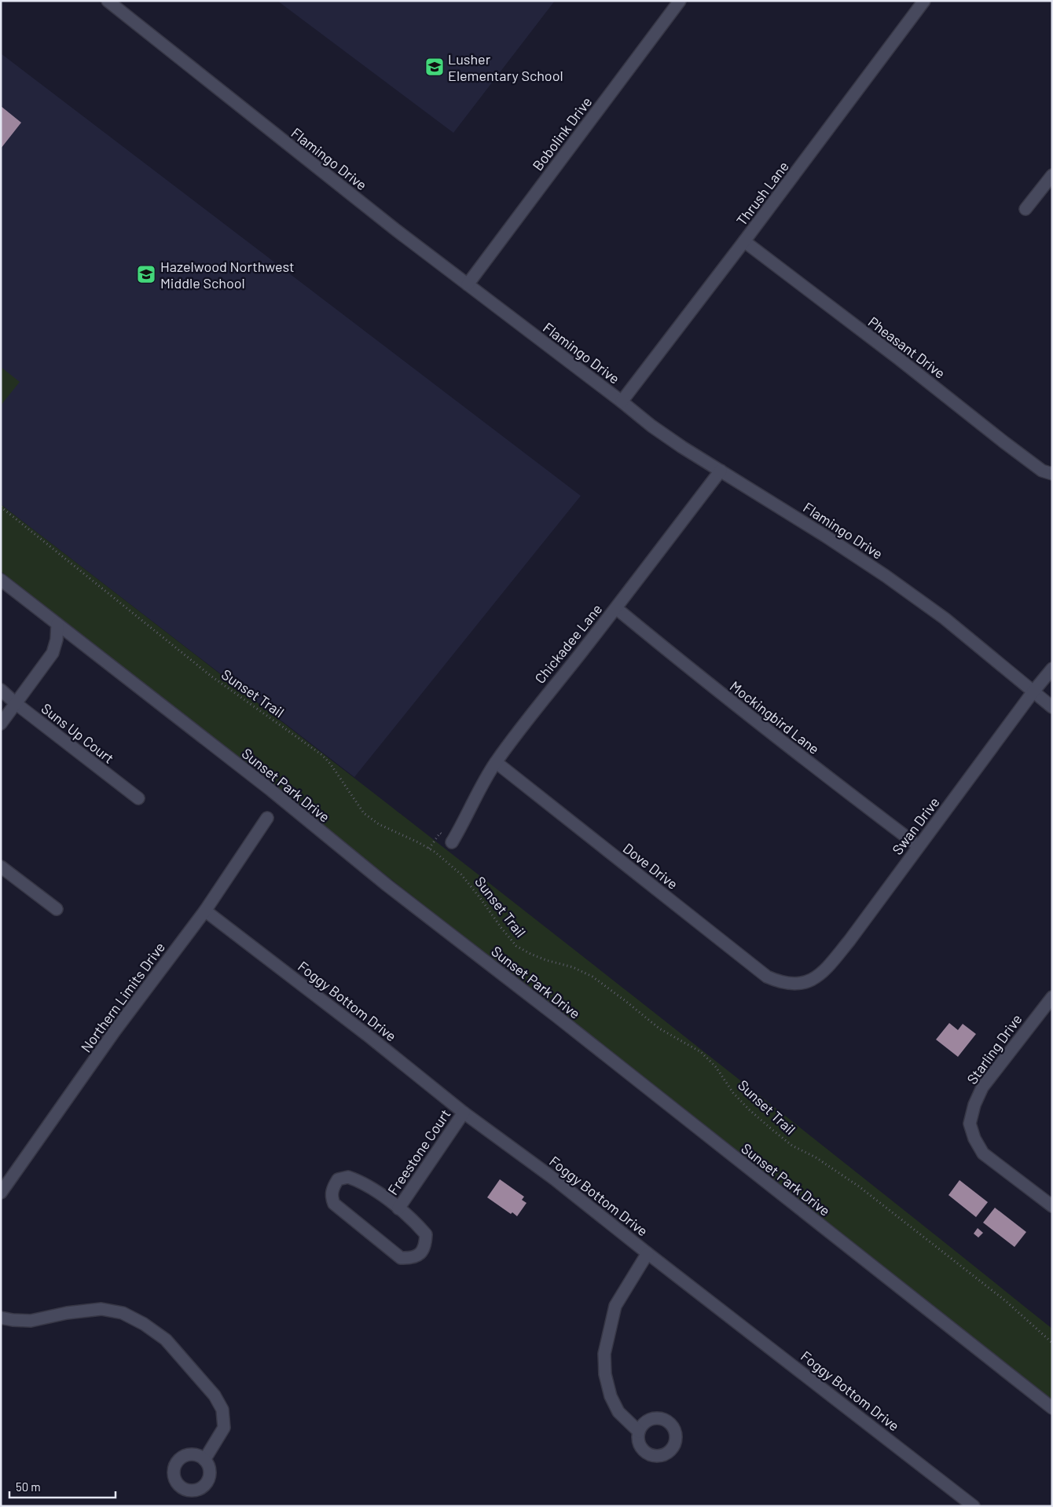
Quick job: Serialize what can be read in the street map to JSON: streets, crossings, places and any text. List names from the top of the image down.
{
  "streets": {
    "street": [
      "Bobolink Drive",
      "Flamingo Drive",
      "Thrush Lane",
      "Pheasant Drive",
      "Chickadee Lane",
      "Mockingbird Lane",
      "Suns Up Court",
      "Sunset Park Drive",
      "Swan Drive",
      "Dove Drive",
      "Northern Limits Drive",
      "Foggy Bottom Drive",
      "Starling Drive",
      "Freestone Court"
    ],
    "path": ["Sunset Trail"]
  },
  "crossings": [
    ["Bobolink Drive", "Flamingo Drive"],
    ["Flamingo Drive", "Thrush Lane"],
    ["Flamingo Drive", "Chickadee Lane"],
    ["Flamingo Drive", "Swan Drive"],
    ["Thrush Lane", "Pheasant Drive"],
    ["Chickadee Lane", "Mockingbird Lane"],
    ["Chickadee Lane", "Dove Drive"],
    ["Mockingbird Lane", "Swan Drive"],
    ["Swan Drive", "Dove Drive"],
    ["Northern Limits Drive", "Foggy Bottom Drive"],
    ["Foggy Bottom Drive", "Freestone Court"]
  ],
  "places": {
    "school or university": ["Lusher Elementary School", "Hazelwood Northwest Middle School"]
  },
  "scale_bar": "50 m"
}
